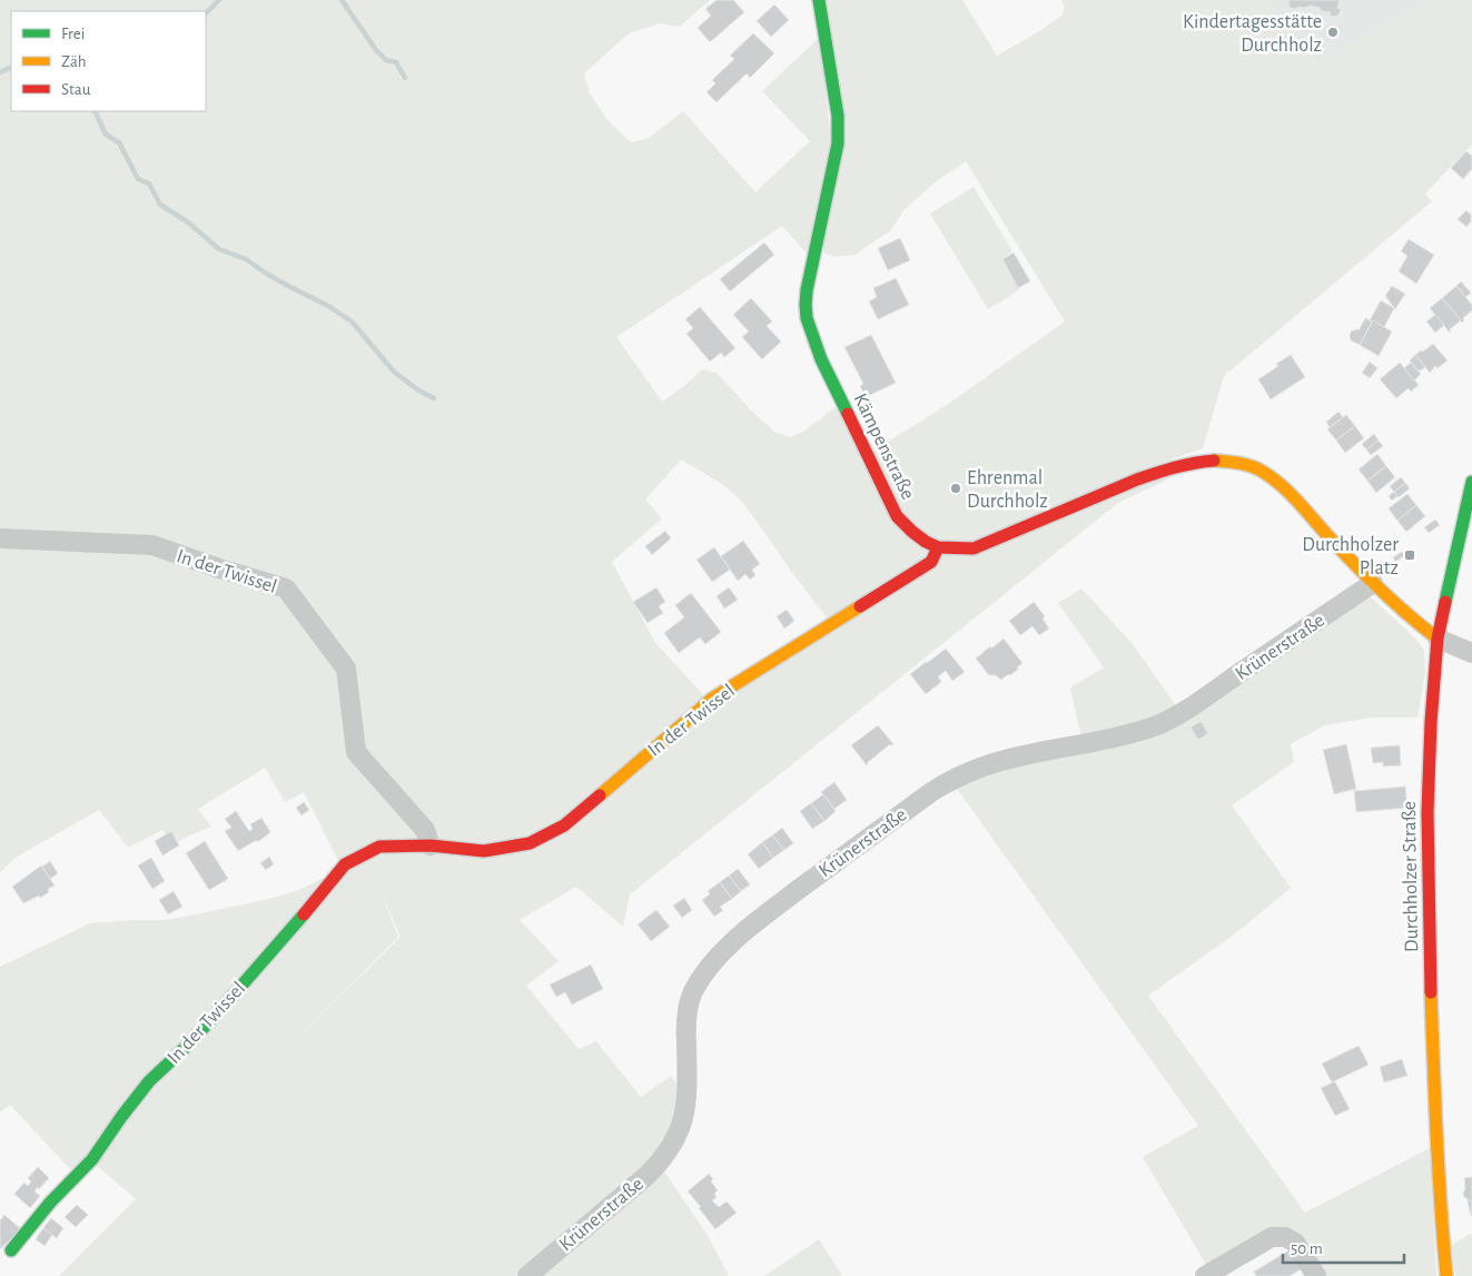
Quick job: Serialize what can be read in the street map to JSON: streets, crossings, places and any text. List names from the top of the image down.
{
  "streets": {
    "street": [
      "Kämpenstraße",
      "In der Twissel",
      "Krünerstraße",
      "Durchholzer Straße"
    ]
  },
  "crossings": [
    ["Kämpenstraße", "In der Twissel"],
    ["Kämpenstraße", "Krünerstraße"],
    ["Kämpenstraße", "Durchholzer Straße"]
  ],
  "places": {
    "other": ["Kindertagesstätte Durchholz", "Ehrenmal Durchholz"],
    "transit": ["Durchholzer Platz"]
  },
  "legend": ["Frei", "Zäh", "Stau"],
  "scale_bar": "50 m"
}
